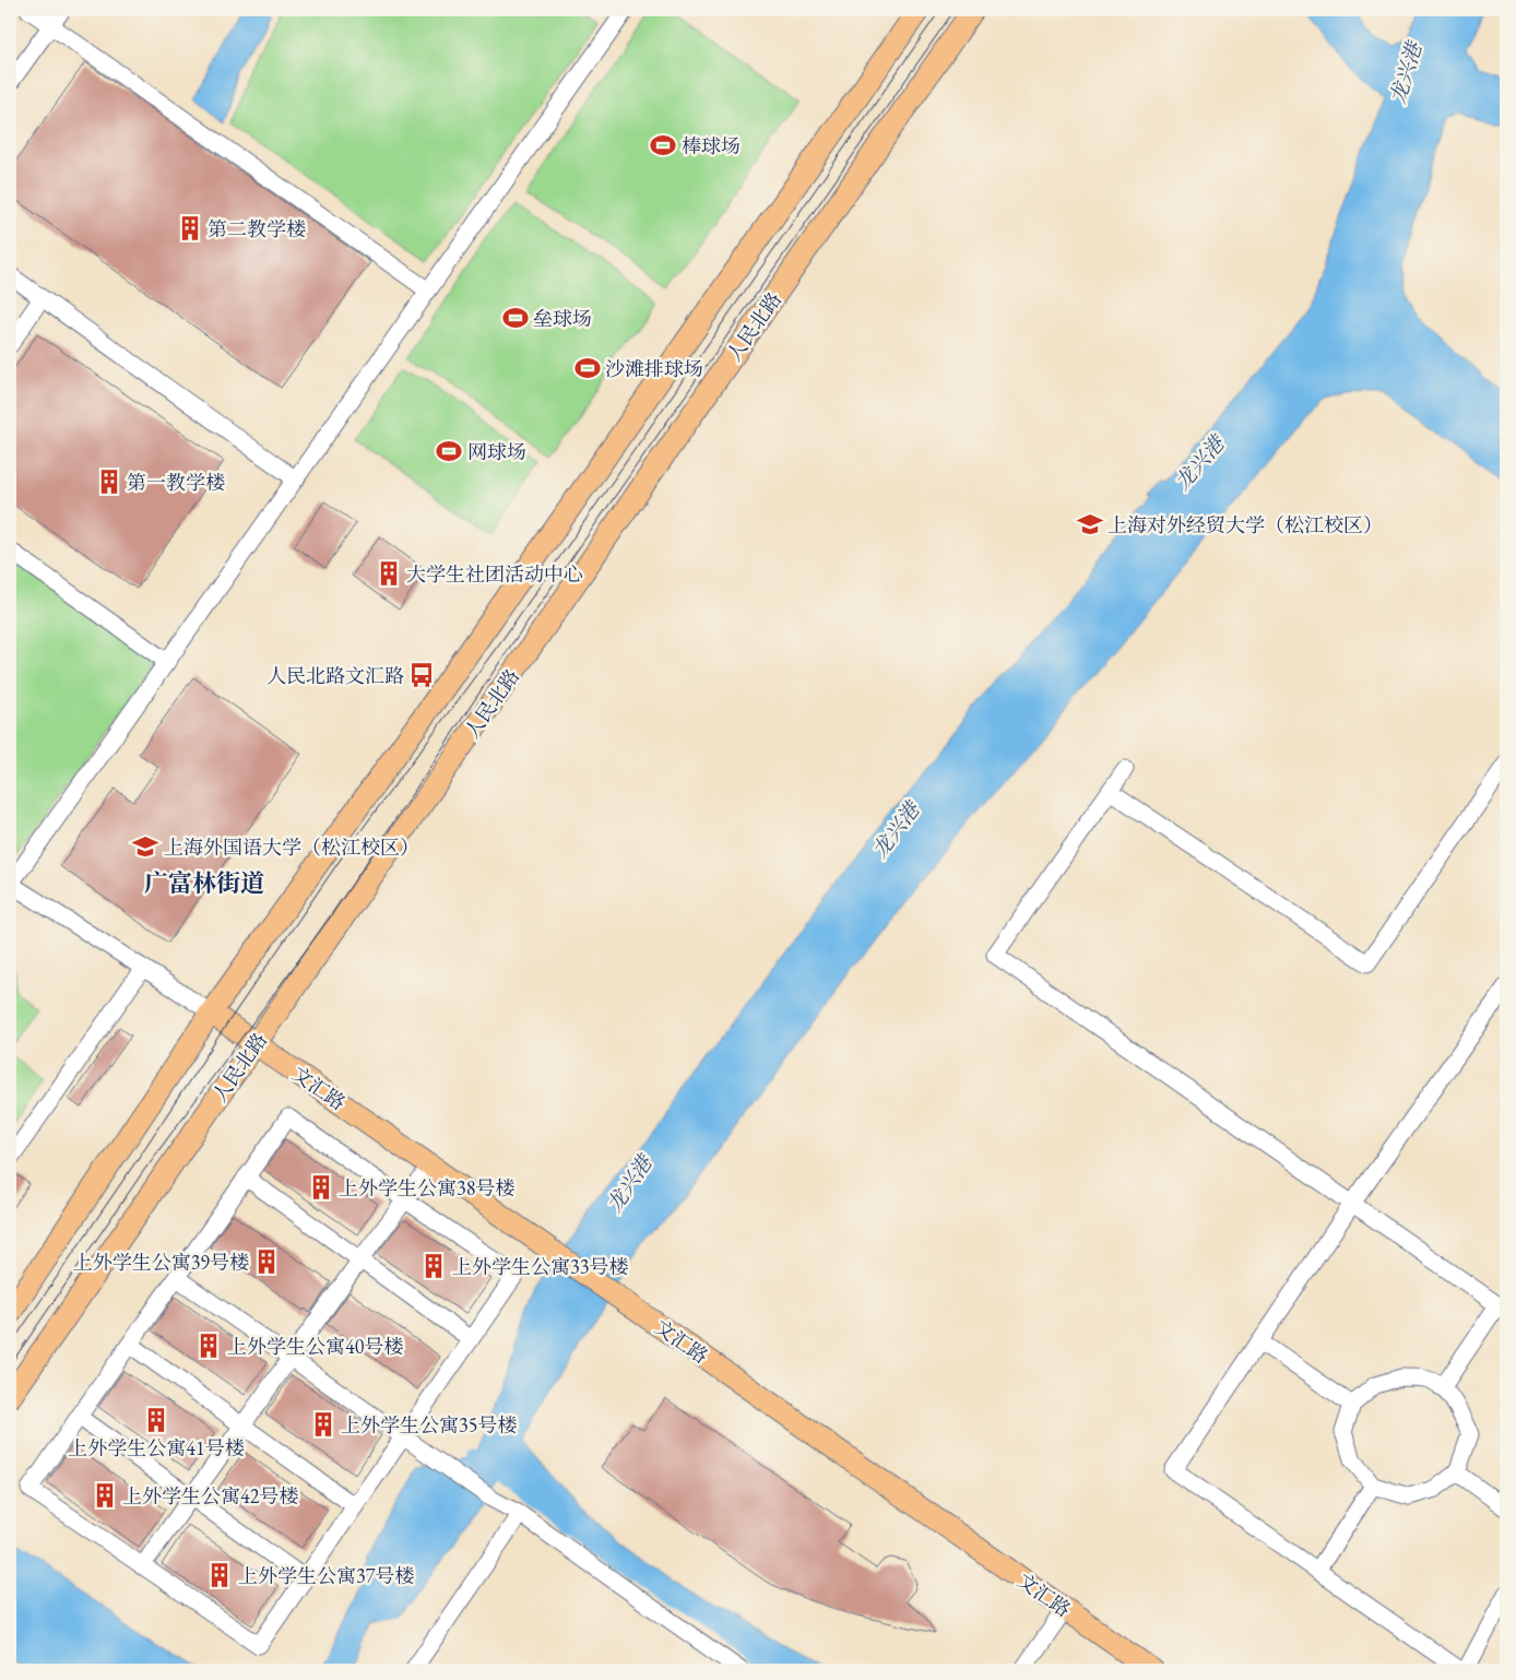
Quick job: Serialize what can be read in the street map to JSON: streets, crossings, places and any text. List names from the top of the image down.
{
  "streets": {
    "main road": ["人民北路", "文汇路"]
  },
  "crossings": [
    ["人民北路", "文汇路"]
  ],
  "districts": ["广富林街道"],
  "water": ["龙兴港"],
  "places": {
    "sports": [
      "棒球场",
      "垒球场",
      "沙滩排球场",
      "网球场"
    ],
    "building": [
      "第二教学楼",
      "第一教学楼",
      "大学生社团活动中心",
      "上外学生公寓38号楼",
      "上外学生公寓39号楼",
      "上外学生公寓33号楼",
      "上外学生公寓40号楼",
      "上外学生公寓41号楼",
      "上外学生公寓35号楼",
      "上外学生公寓42号楼",
      "上外学生公寓37号楼"
    ],
    "school or university": ["上海对外经贸大学（松江校区）", "上海外国语大学（松江校区）"],
    "bus stop": ["人民北路文汇路"]
  }
}
